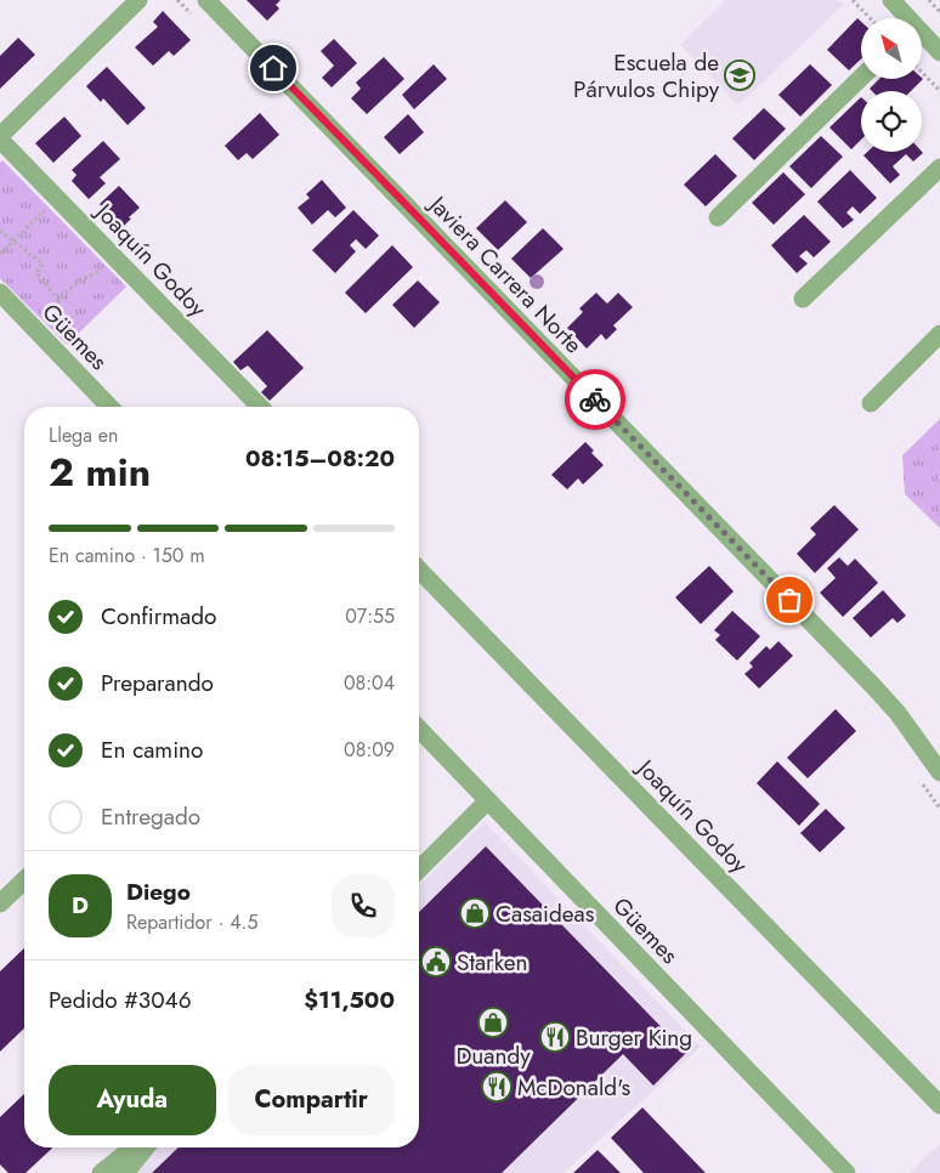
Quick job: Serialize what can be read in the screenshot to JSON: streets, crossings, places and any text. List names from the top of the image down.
{
  "streets": {
    "street": ["Joaquín Godoy", "Javiera Carrera Norte", "Güemes"]
  },
  "places": {
    "school or university": ["Escuela de Párvulos Chipy"],
    "shop": ["Casaideas", "Duandy"],
    "public building": ["Starken"],
    "restaurant": ["Burger King", "McDonald's"]
  },
  "north": "top left",
  "page": {
    "heading": ["2 min", "Llega en", "08:15–08:20"],
    "panel": [
      "Diego",
      "Repartidor · 4.5",
      "Pedido #3046",
      "$11,500"
    ],
    "bar": "En camino · 150 m",
    "list": [
      ["Confirmado", "07:55"],
      ["Preparando", "08:04"],
      ["En camino", "08:09"],
      "Entregado"
    ],
    "round": "D",
    "buttons": ["Ayuda", "Compartir"]
  }
}
